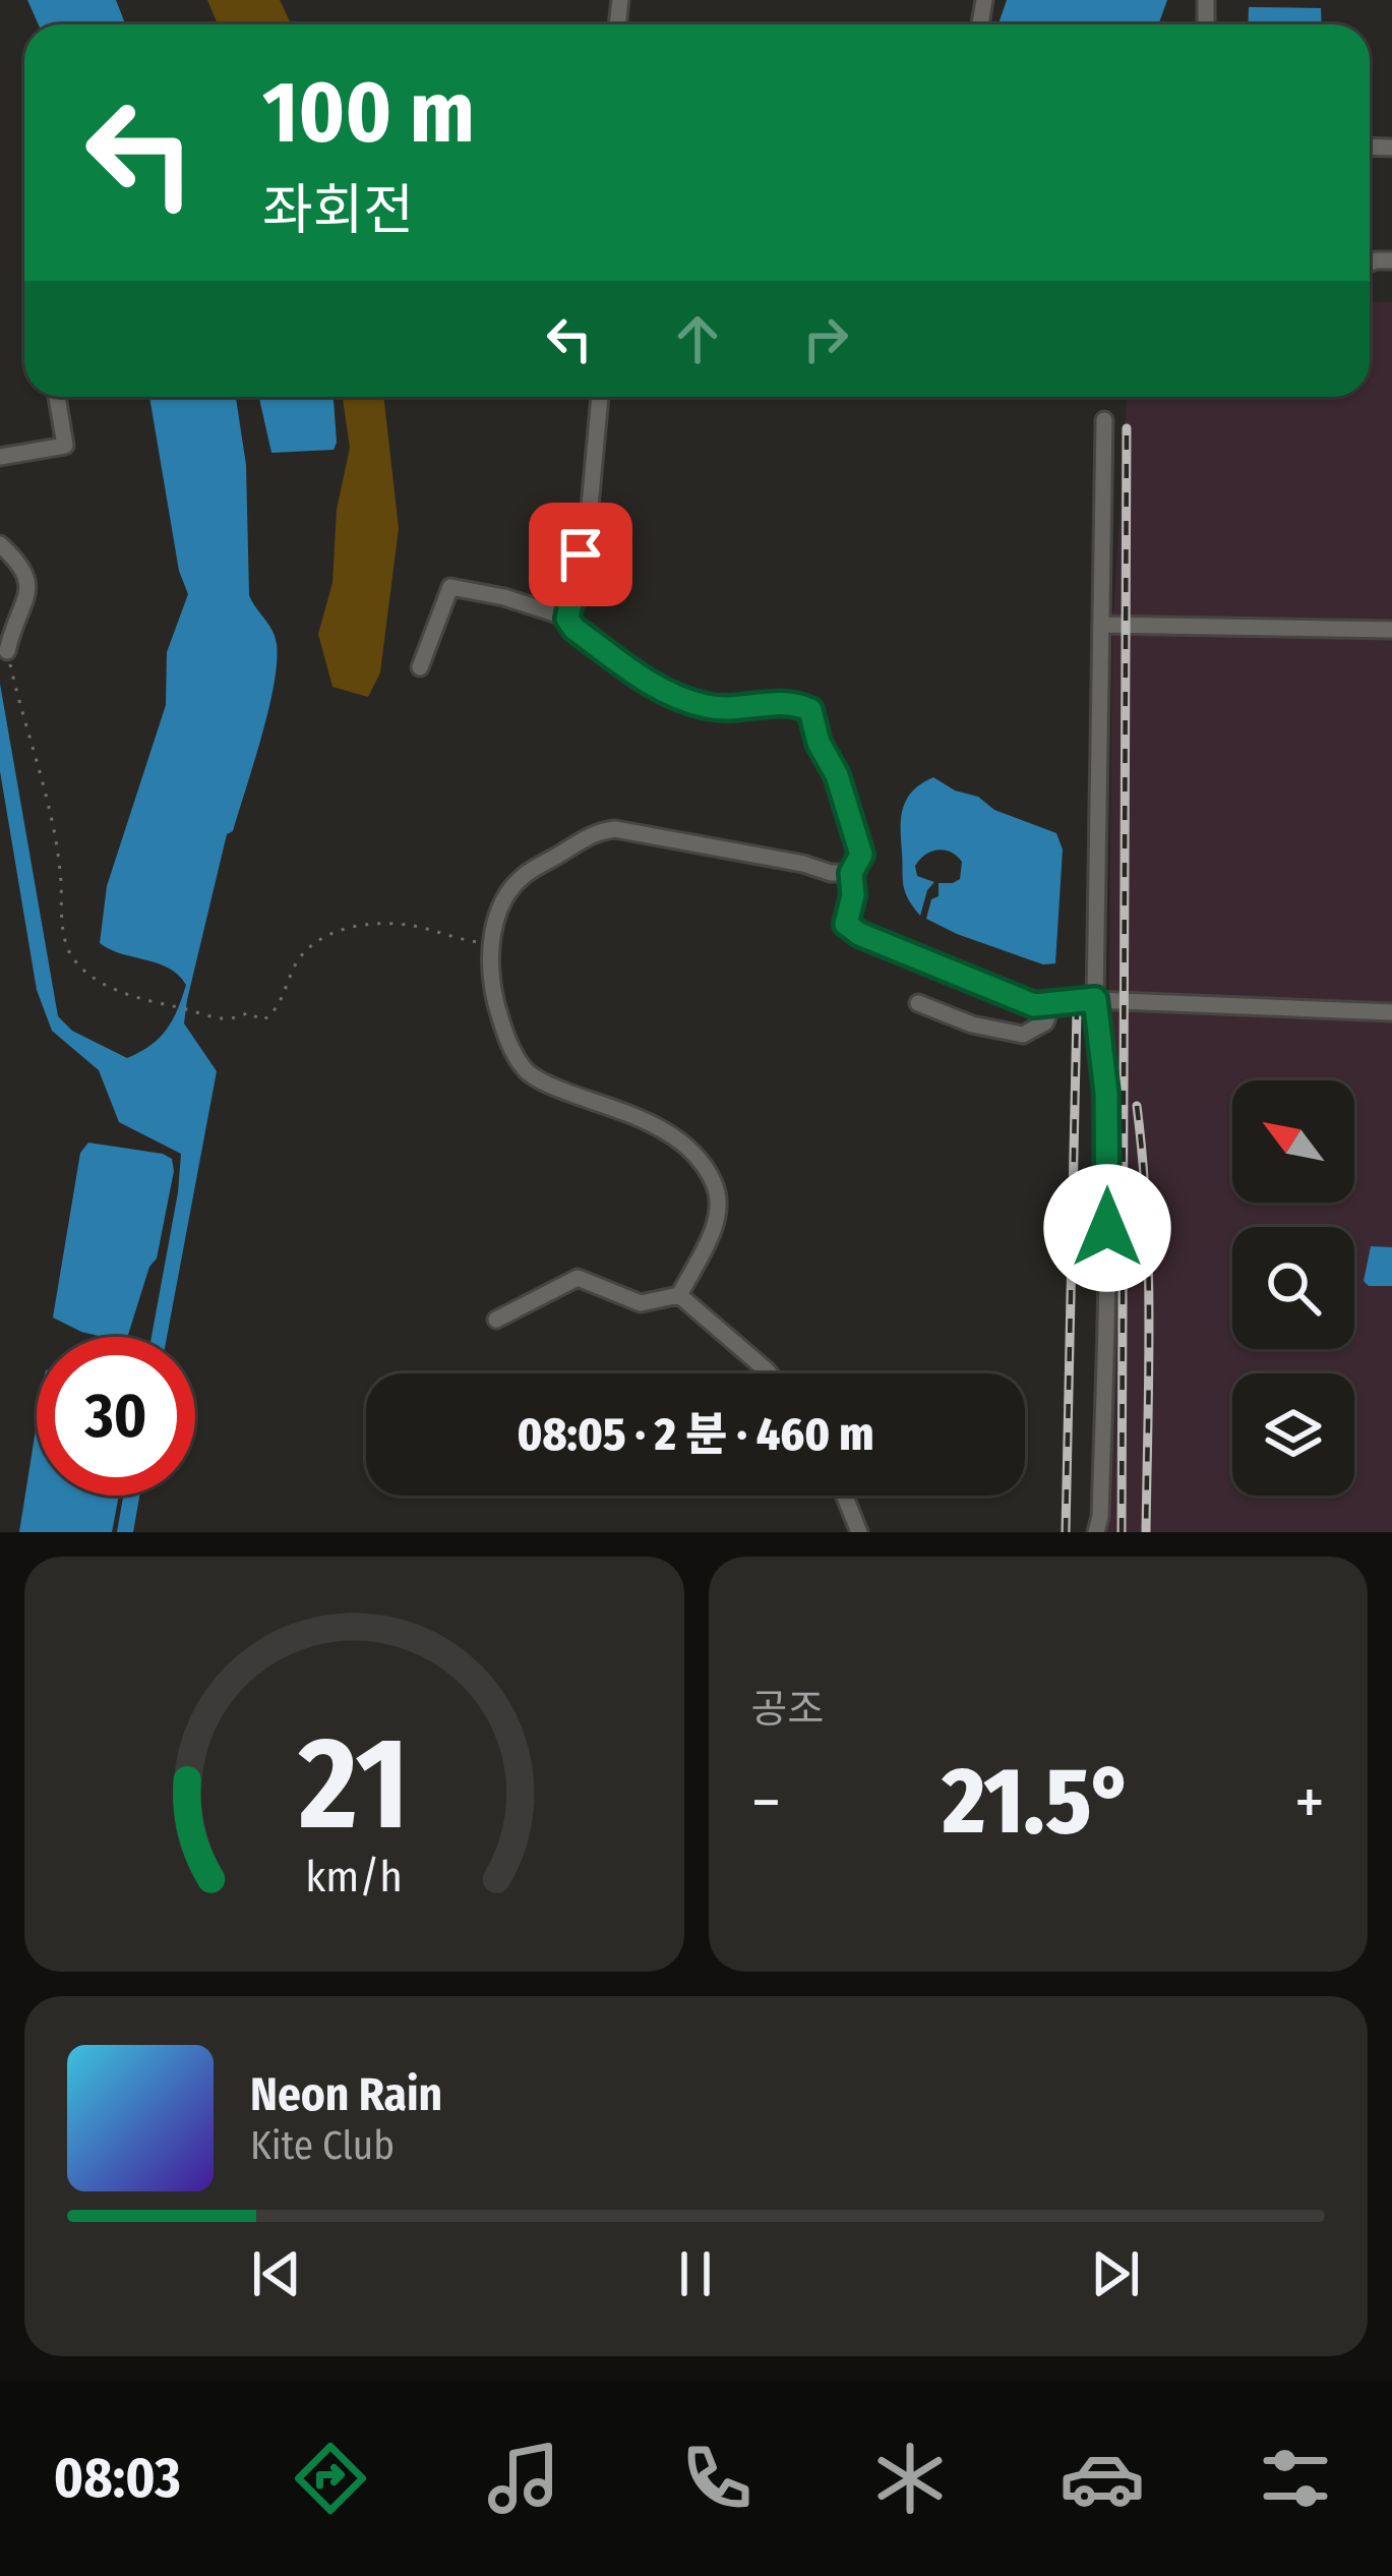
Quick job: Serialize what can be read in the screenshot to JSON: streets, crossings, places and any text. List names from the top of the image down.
{
  "north": "top left",
  "page": {
    "turn": ["100 m", "좌회전"],
    "limit": "30",
    "trip": "08:05 · 2 분 · 460 m",
    "tile": "공조",
    "heat": ["−", "21.5°", "+"],
    "song": ["Neon Rain", "Kite Club"],
    "tabs": "08:03",
    "gauge": ["21", "km/h"]
  }
}
